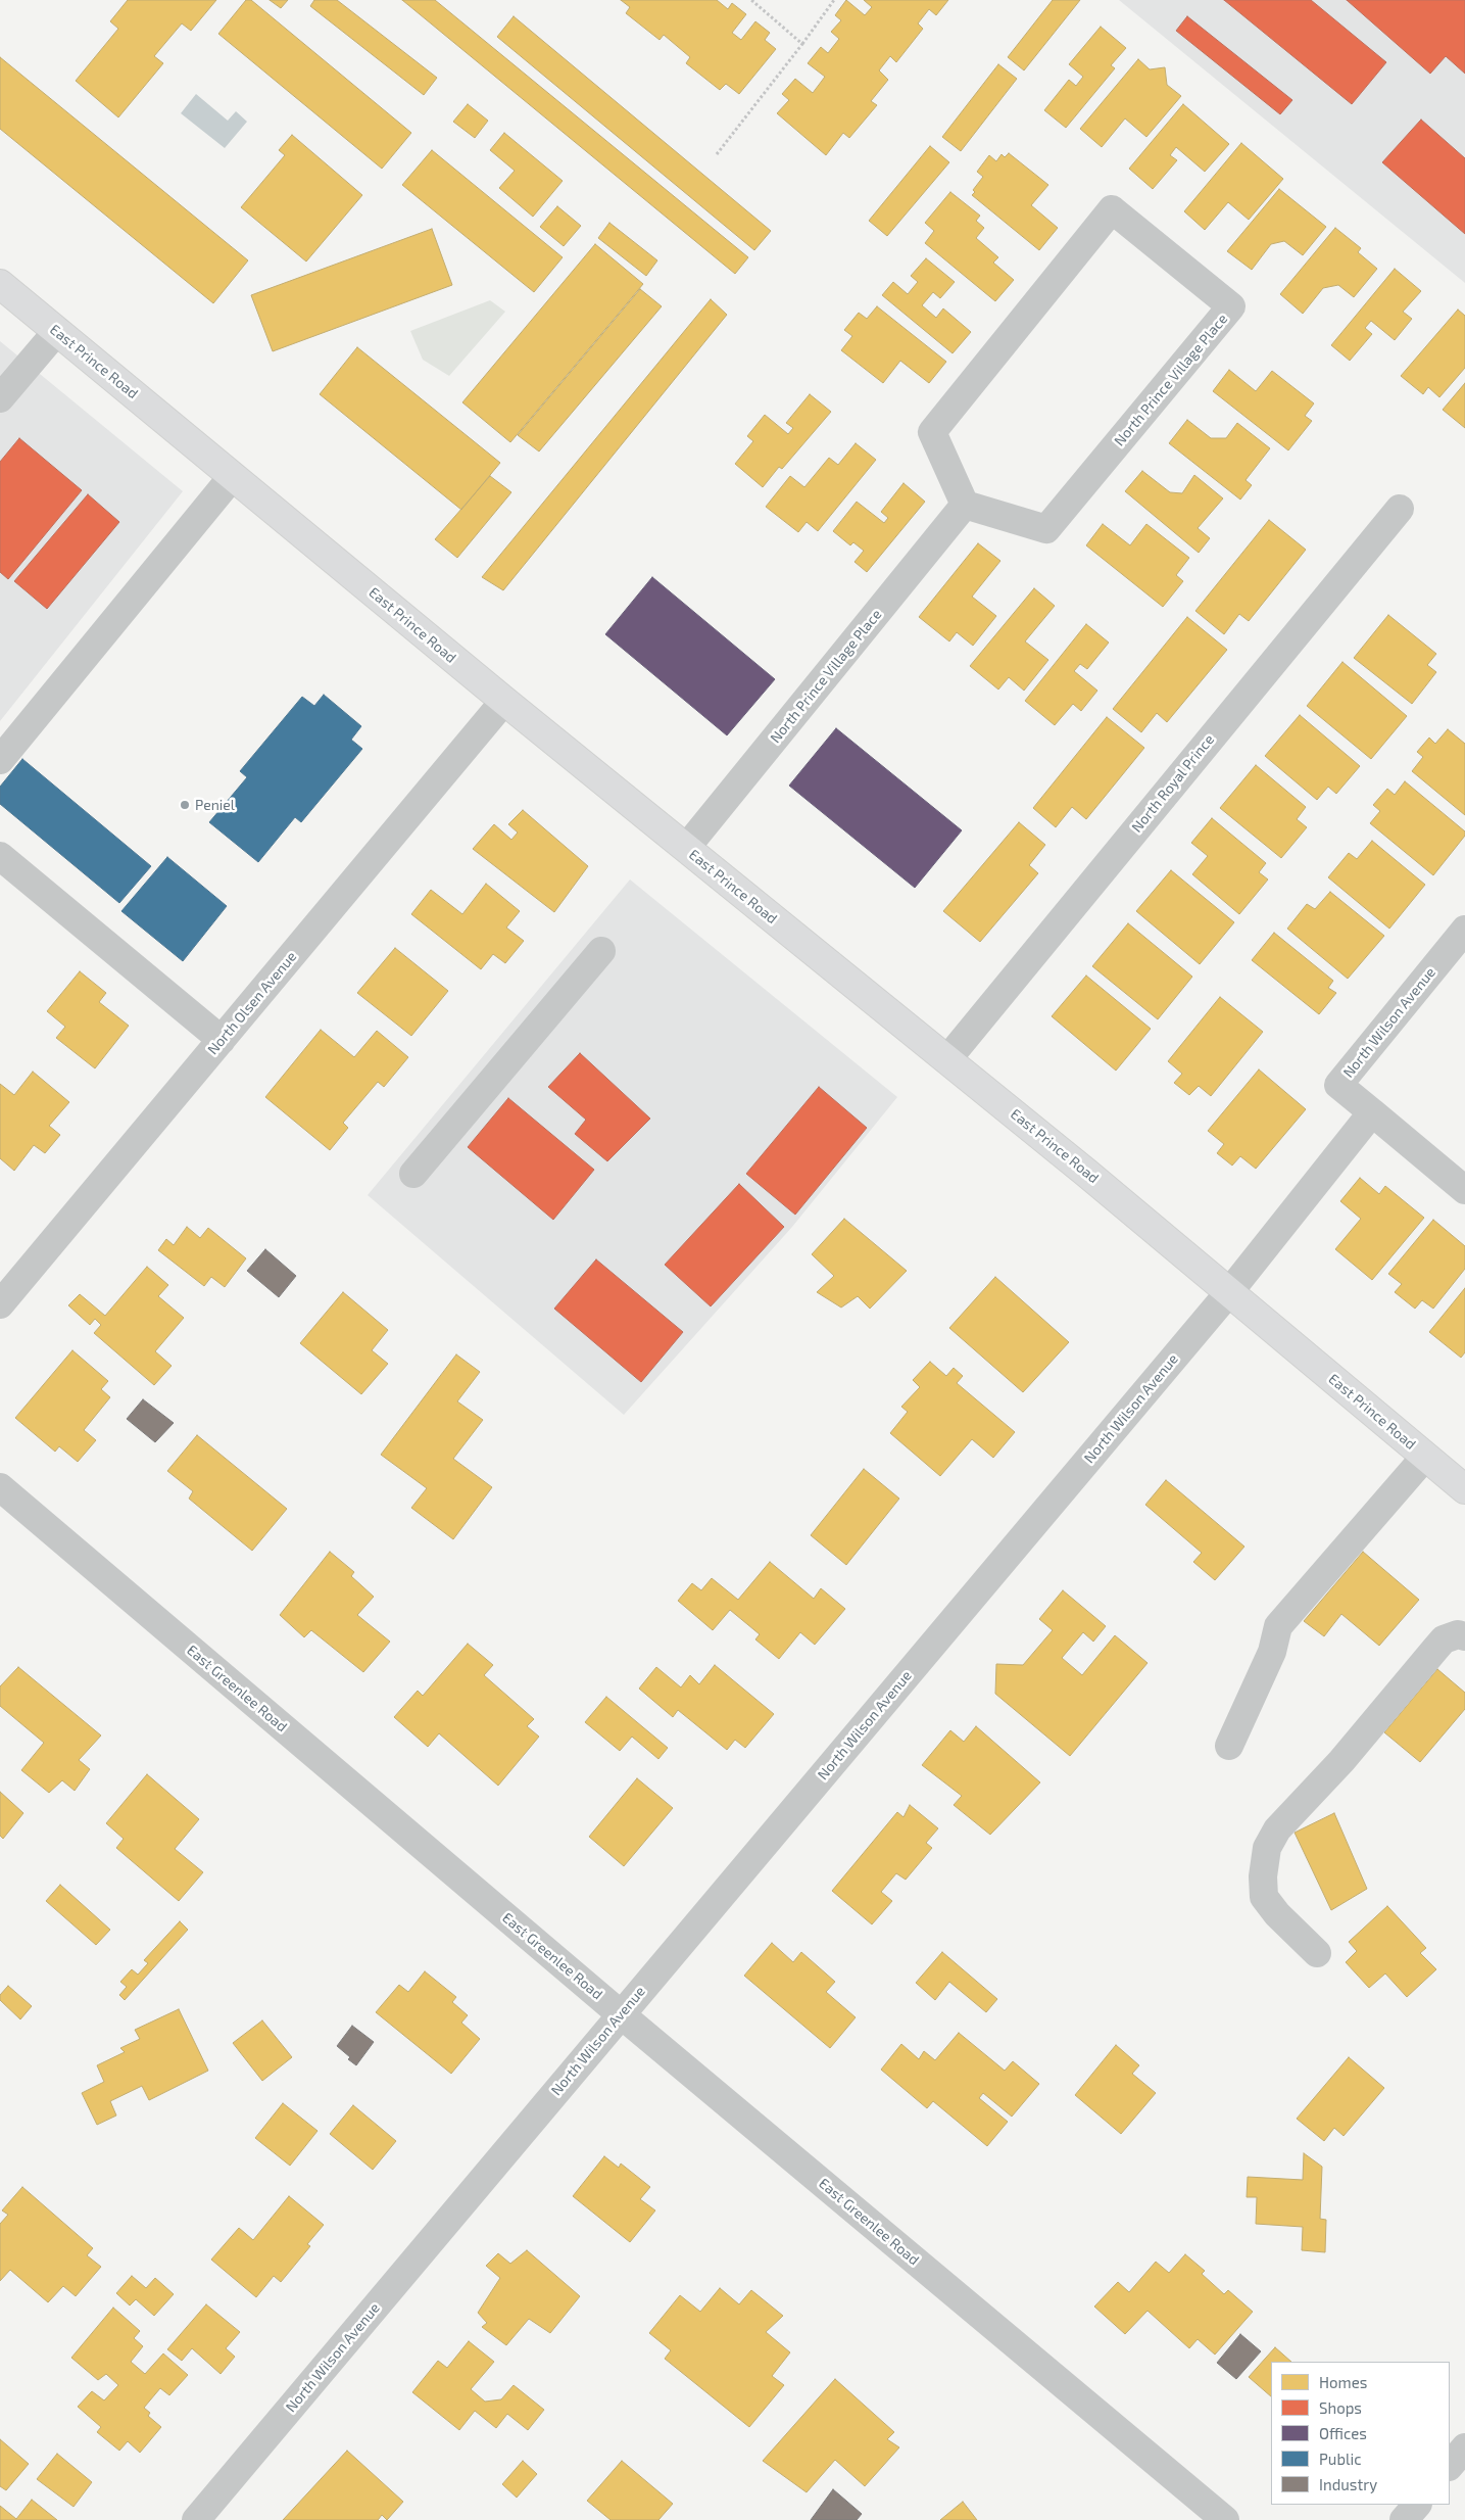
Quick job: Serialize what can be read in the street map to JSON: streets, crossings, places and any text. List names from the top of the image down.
{
  "streets": {
    "main road": ["East Prince Road"],
    "street": [
      "North Prince Village Place",
      "North Royal Prince",
      "North Olsen Avenue",
      "North Wilson Avenue",
      "East Greenlee Road"
    ]
  },
  "crossings": [
    ["East Prince Road", "North Prince Village Place"],
    ["East Prince Road", "North Royal Prince"],
    ["East Prince Road", "North Olsen Avenue"],
    ["East Prince Road", "North Wilson Avenue"],
    ["North Wilson Avenue", "East Greenlee Road"]
  ],
  "places": ["Peniel"],
  "legend": [
    "Homes",
    "Shops",
    "Offices",
    "Public",
    "Industry"
  ]
}
